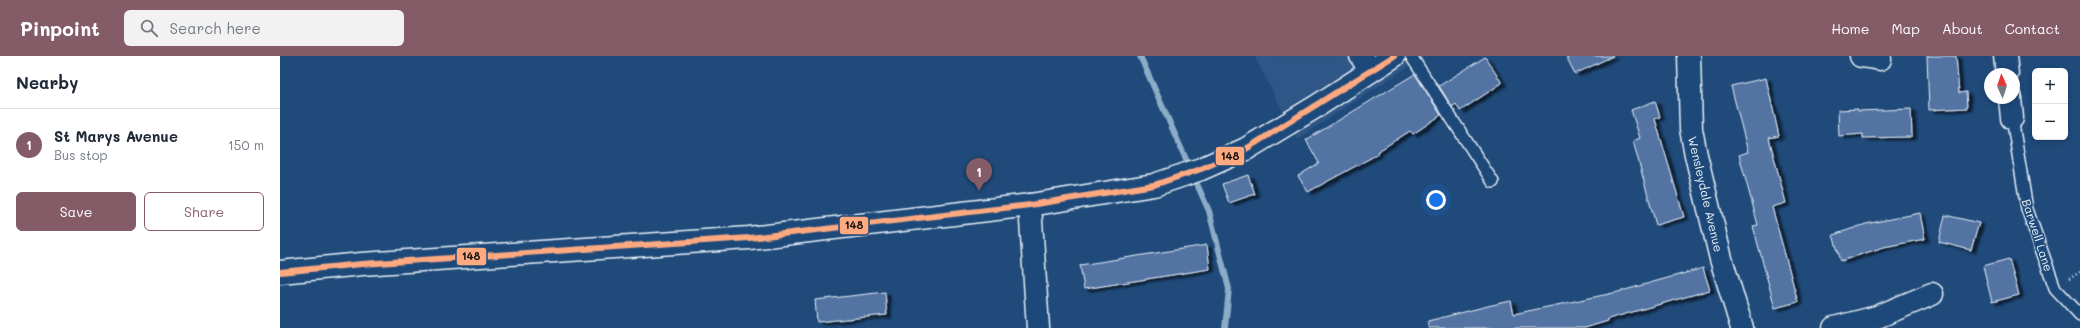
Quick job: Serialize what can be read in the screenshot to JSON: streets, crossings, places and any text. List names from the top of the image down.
{
  "streets": {
    "street": ["Wensleydale Avenue"],
    "lane": ["Barwell Lane"]
  },
  "lines": ["transit line 148"],
  "north": "top",
  "page": {
    "header": "Pinpoint",
    "search": "Search here",
    "nav": [
      "Home",
      "Map",
      "About",
      "Contact"
    ],
    "heading": "Nearby",
    "map_buttons": ["+", "−"],
    "list": [
      {
        "mark": "1",
        "name": "St Marys Avenue",
        "note": "Bus stop",
        "value": "150 m"
      }
    ],
    "pins": "1",
    "buttons": ["Save", "Share"]
  }
}
